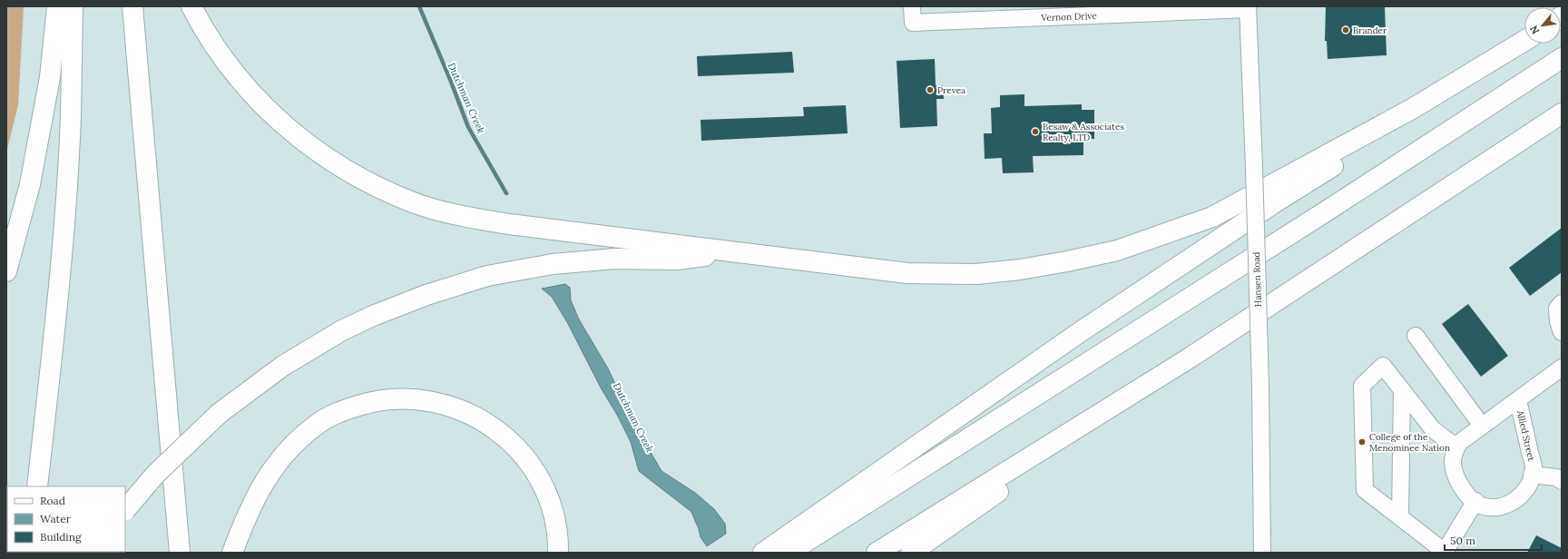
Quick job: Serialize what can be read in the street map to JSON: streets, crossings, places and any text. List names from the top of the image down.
{
  "streets": {
    "street": ["Vernon Drive", "Hansen Road", "Allied Street"]
  },
  "crossings": [
    ["Vernon Drive", "Hansen Road"]
  ],
  "water": ["Dutchman Creek"],
  "places": [
    "Brander",
    "Prevea",
    "Besaw & Associates Realty, LTD",
    "College of the Menominee Nation"
  ],
  "legend": ["Road", "Water", "Building"],
  "scale_bar": "50 m",
  "north": "bottom left"
}
